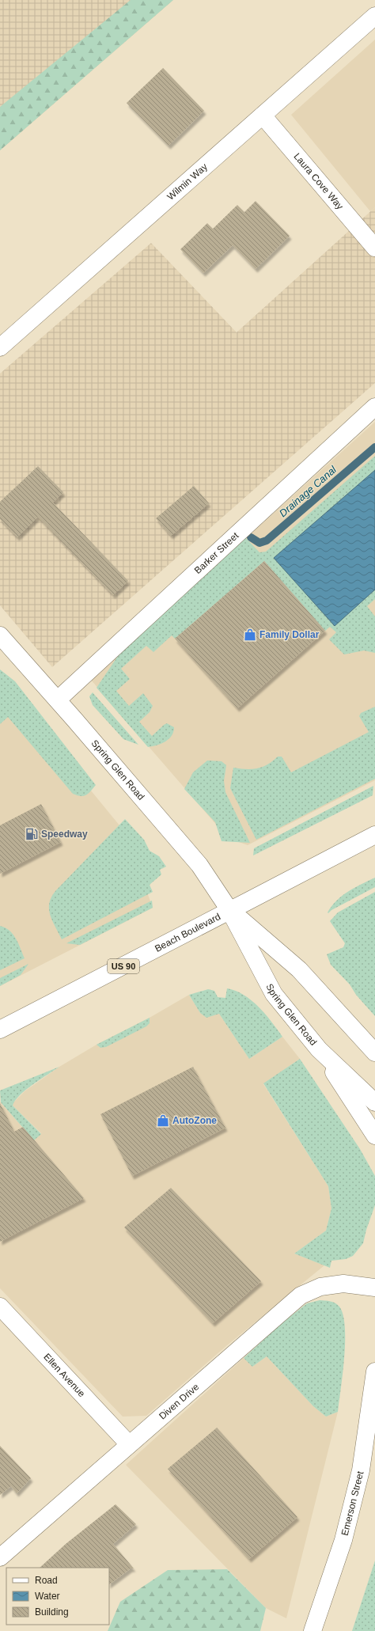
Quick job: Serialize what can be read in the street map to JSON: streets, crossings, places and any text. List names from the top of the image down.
{
  "streets": {
    "main road": [
      "Wilmin Way",
      "Laura Cove Way",
      "Barker Street",
      "Spring Glen Road",
      "Beach Boulevard",
      "US 90",
      "Ellen Avenue",
      "Diven Drive",
      "Emerson Street"
    ]
  },
  "crossings": [
    ["Wilmin Way", "Laura Cove Way"],
    ["Barker Street", "Spring Glen Road"],
    ["Spring Glen Road", "Beach Boulevard"],
    ["Ellen Avenue", "Diven Drive"]
  ],
  "water": ["Drainage Canal"],
  "places": {
    "shop": ["Family Dollar", "AutoZone"],
    "fuel station": ["Speedway"]
  },
  "legend": ["Road", "Water", "Building"]
}
